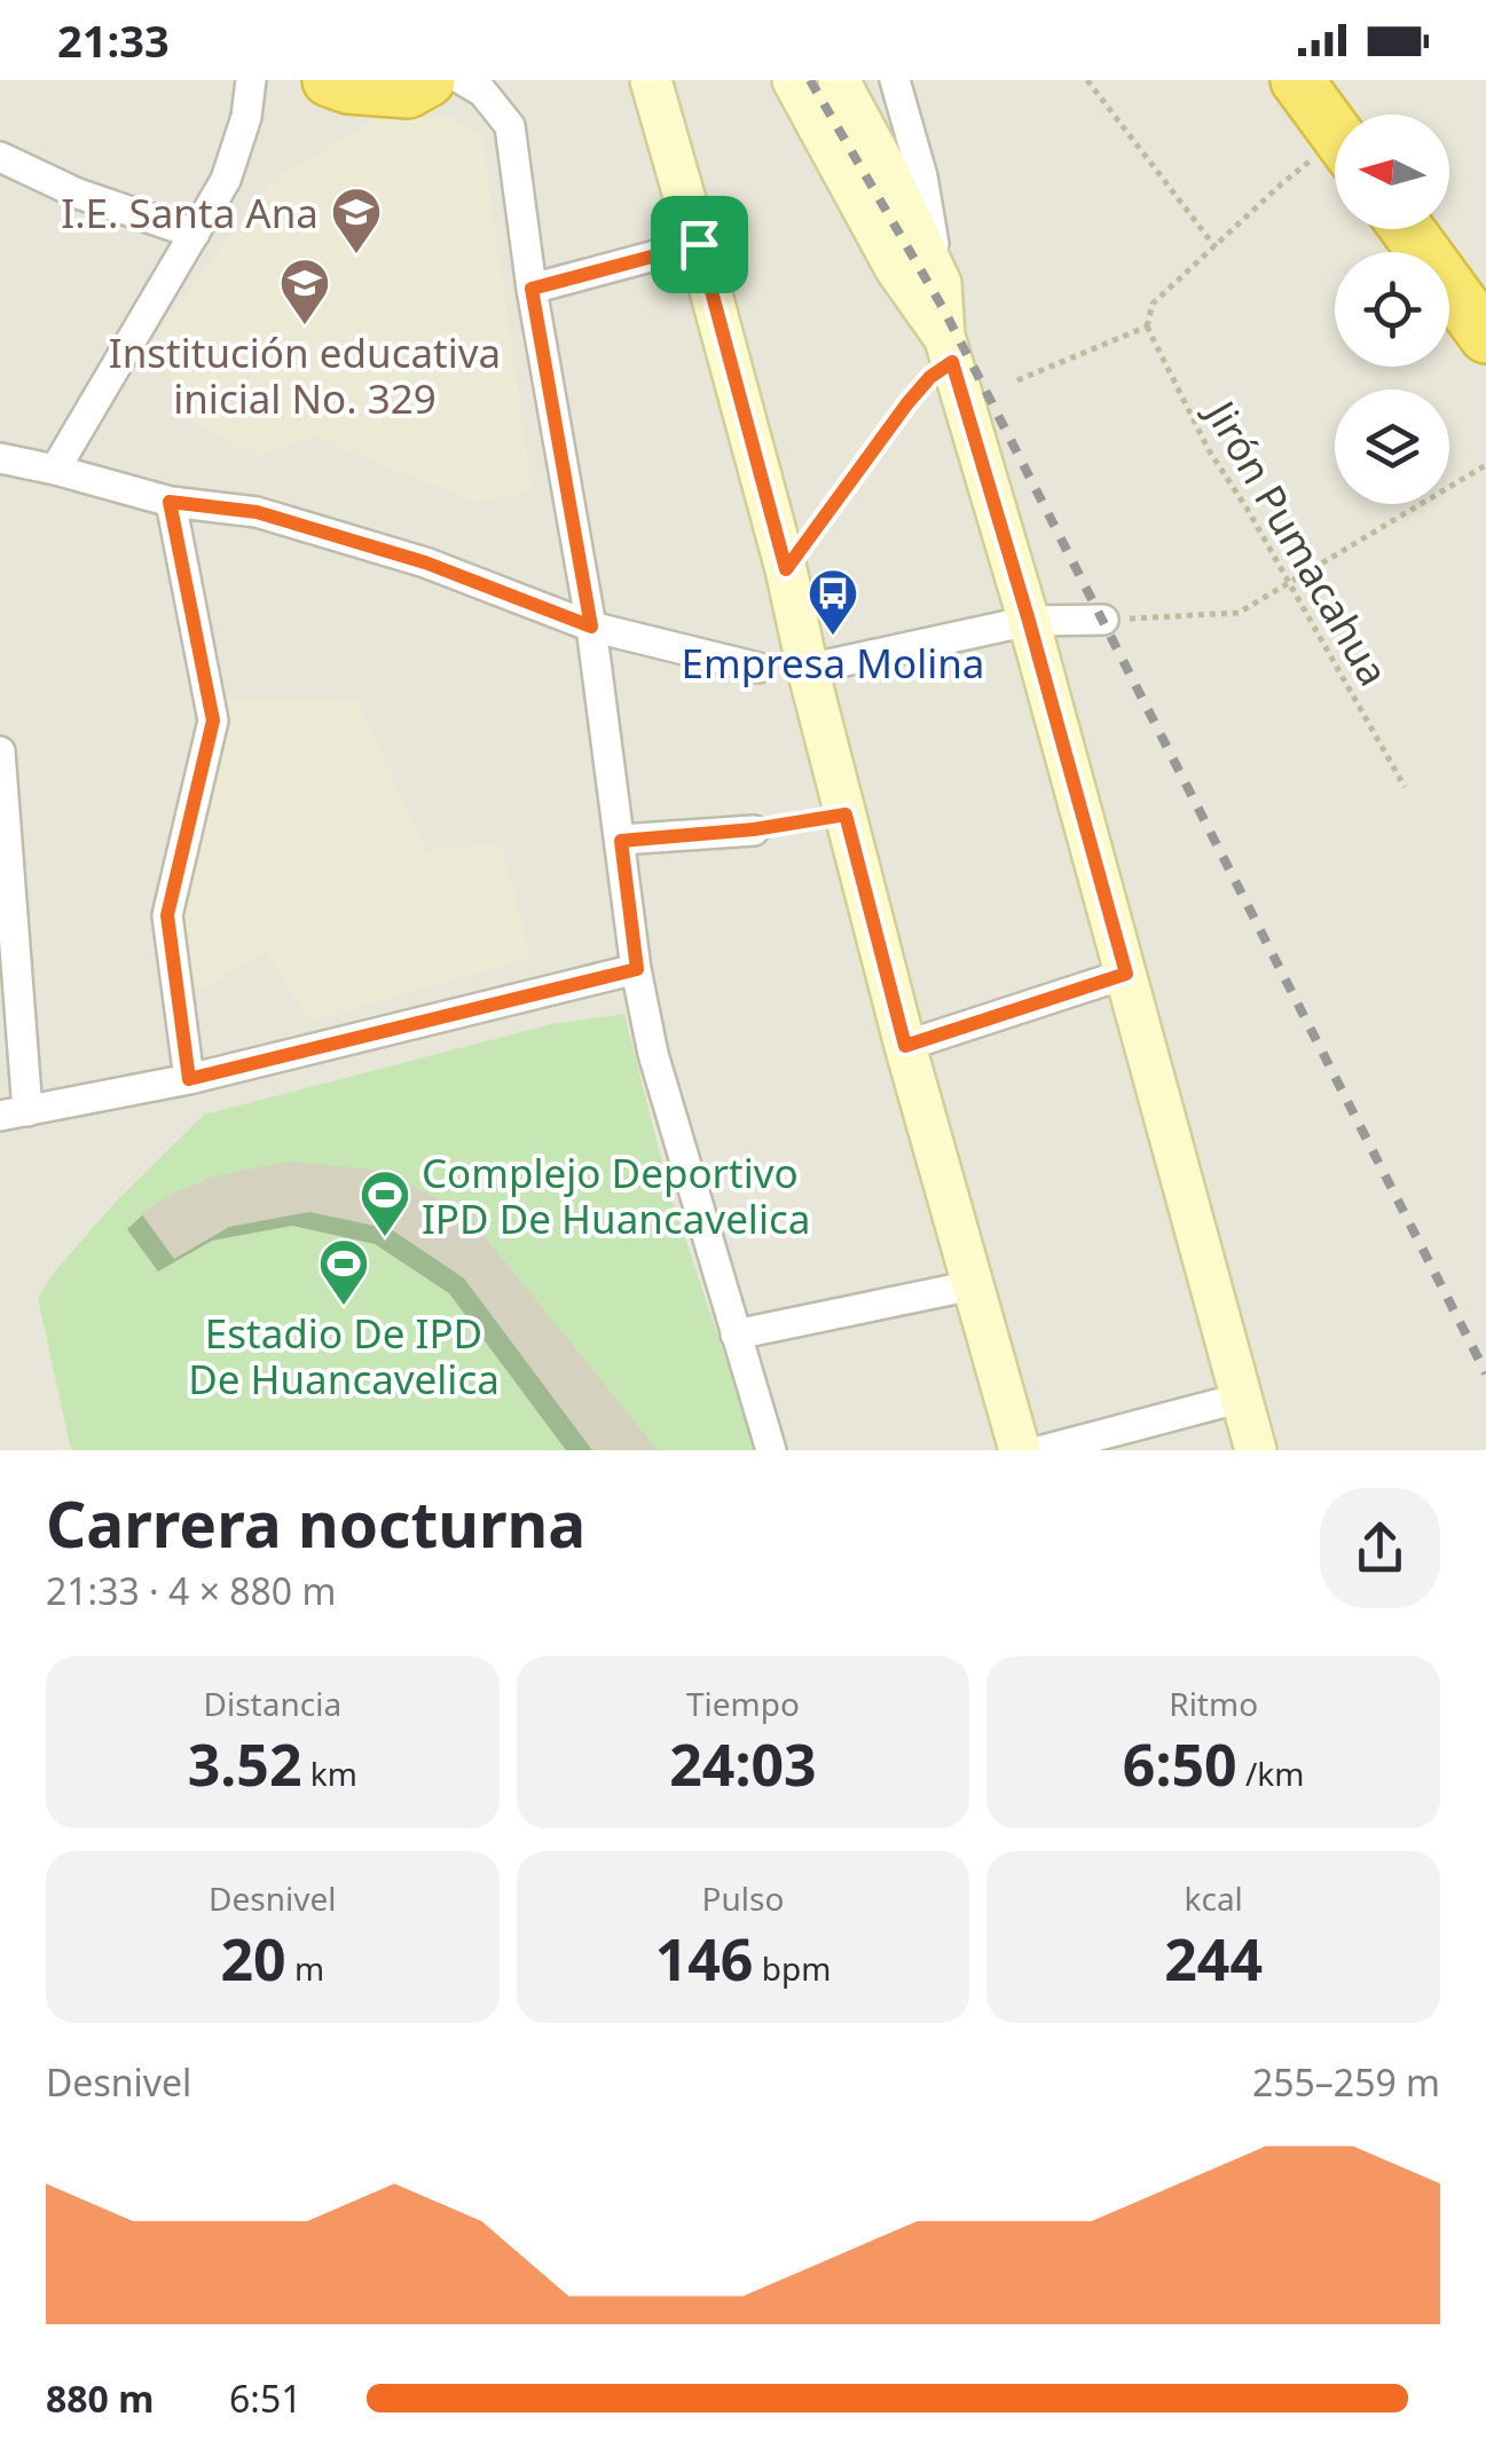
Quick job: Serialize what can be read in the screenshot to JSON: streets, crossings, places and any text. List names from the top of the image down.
{
  "streets": {
    "path": ["Jirón Pumacahua"]
  },
  "places": {
    "school or university": ["I.E. Santa Ana", "Institución educativa inicial No. 329"],
    "bus stop": ["Empresa Molina"],
    "sports": ["Complejo Deportivo IPD De Huancavelica", "Estadio De IPD De Huancavelica"]
  },
  "north": "left",
  "page": {
    "status": "21:33",
    "heading": ["Carrera nocturna", "21:33 · 4 × 880 m"],
    "stats": [
      ["Distancia", "3.52 km"],
      ["Tiempo", "24:03"],
      ["Ritmo", "6:50 /km"],
      ["Desnivel", "20 m"],
      ["Pulso", "146 bpm"],
      ["kcal", "244"]
    ],
    "chart": ["Desnivel", "255–259 m"],
    "list": [
      {
        "name": "880 m",
        "note": "6:51"
      }
    ]
  }
}
